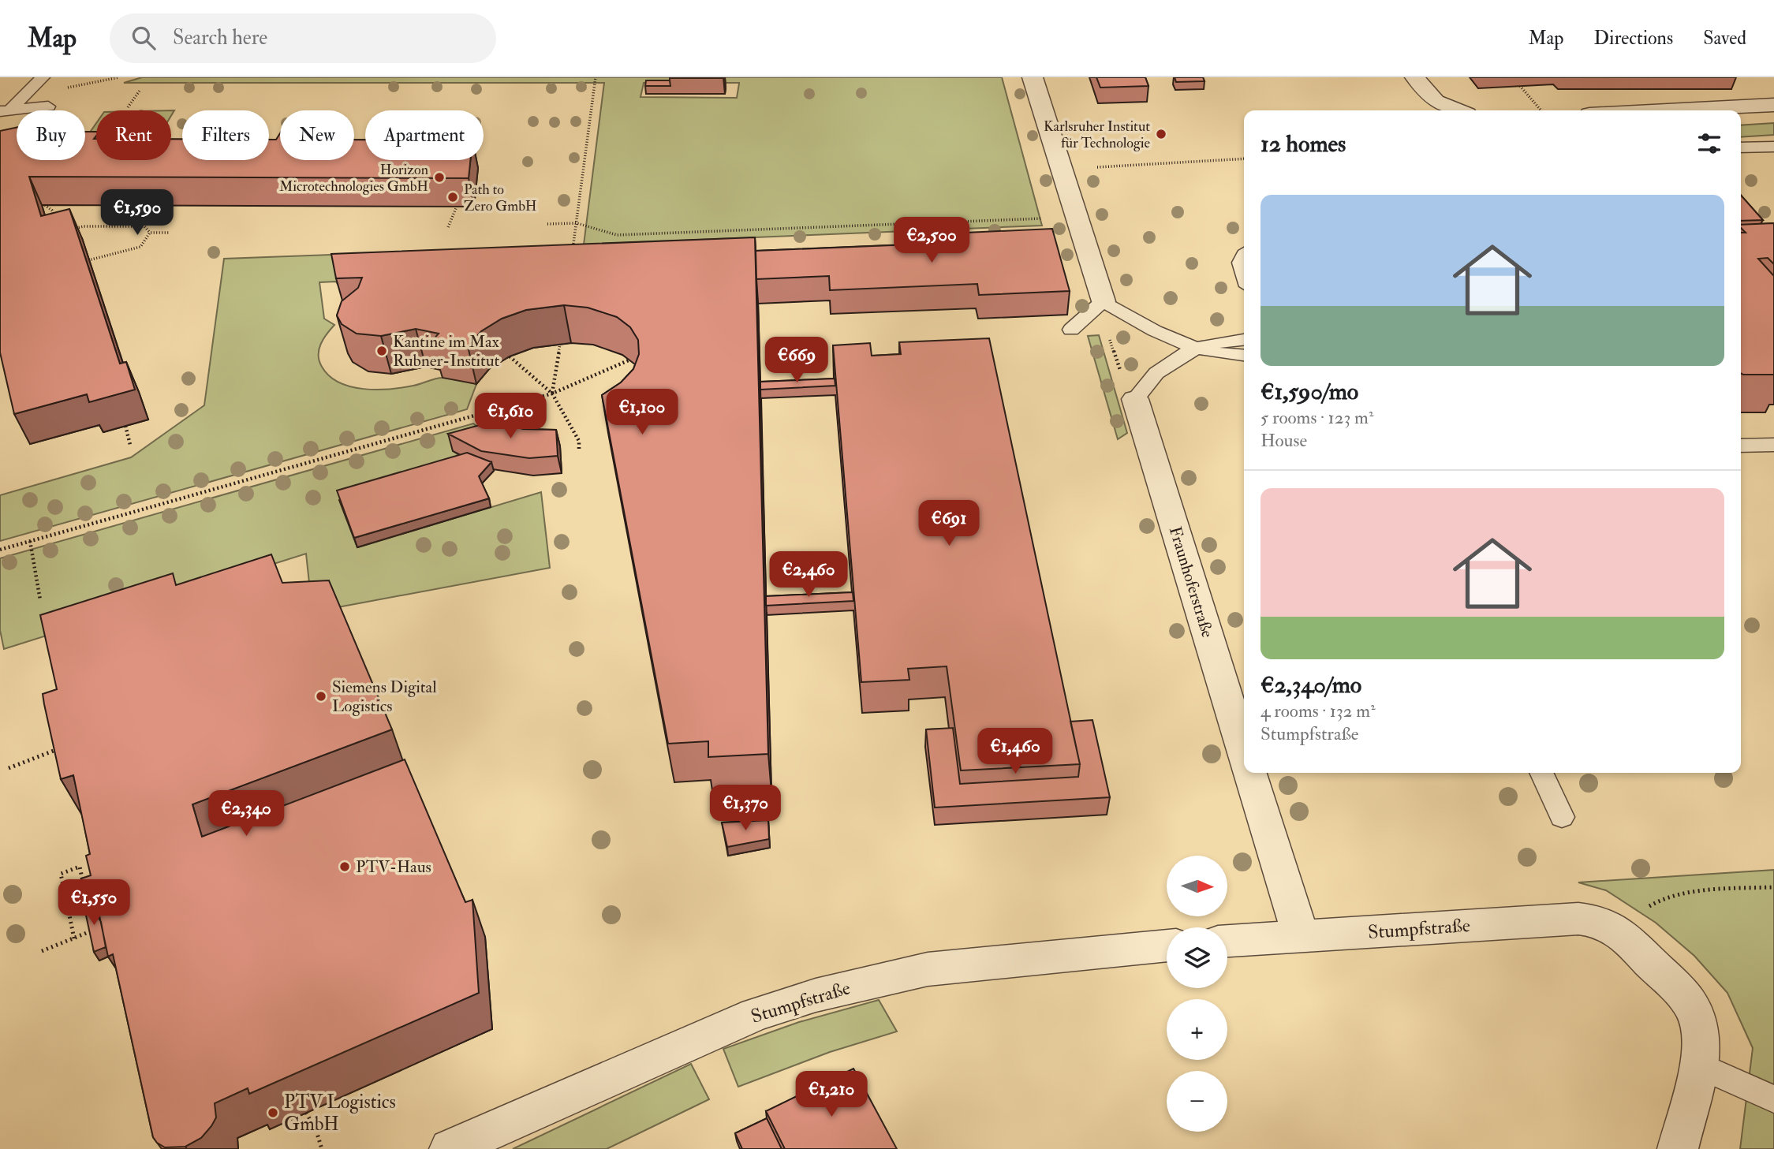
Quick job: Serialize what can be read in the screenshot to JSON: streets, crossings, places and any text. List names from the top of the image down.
{
  "streets": {
    "street": ["Fraunhoferstraße", "Stumpfstraße"]
  },
  "crossings": [
    ["Fraunhoferstraße", "Stumpfstraße"]
  ],
  "places": [
    "Karlsruher Institut für Technologie",
    "Horizon Microtechnologies GmbH",
    "Path to Zero GmbH",
    "Kantine im Max Rubner-Institut",
    "Siemens Digital Logistics",
    "PTV-Haus",
    "PTV Logistics GmbH"
  ],
  "north": "right",
  "page": {
    "header": "Map",
    "search": "Search here",
    "nav": ["Map", "Directions", "Saved"],
    "chip": [
      "Buy",
      "Rent",
      "Filters",
      "New",
      "Apartment"
    ],
    "heading": "12 homes",
    "list": [
      {
        "name": "€1,590/mo",
        "note": "5 rooms · 123 m² · House"
      },
      {
        "name": "€2,340/mo",
        "note": "4 rooms · 132 m² · Stumpfstraße"
      }
    ],
    "price": [
      "€1,590",
      "€2,500",
      "€669",
      "€1,100",
      "€1,610",
      "€691",
      "€2,460",
      "€1,460",
      "€1,370",
      "€2,340",
      "€1,550",
      "€1,210"
    ],
    "map_buttons": ["+", "−"]
  }
}
